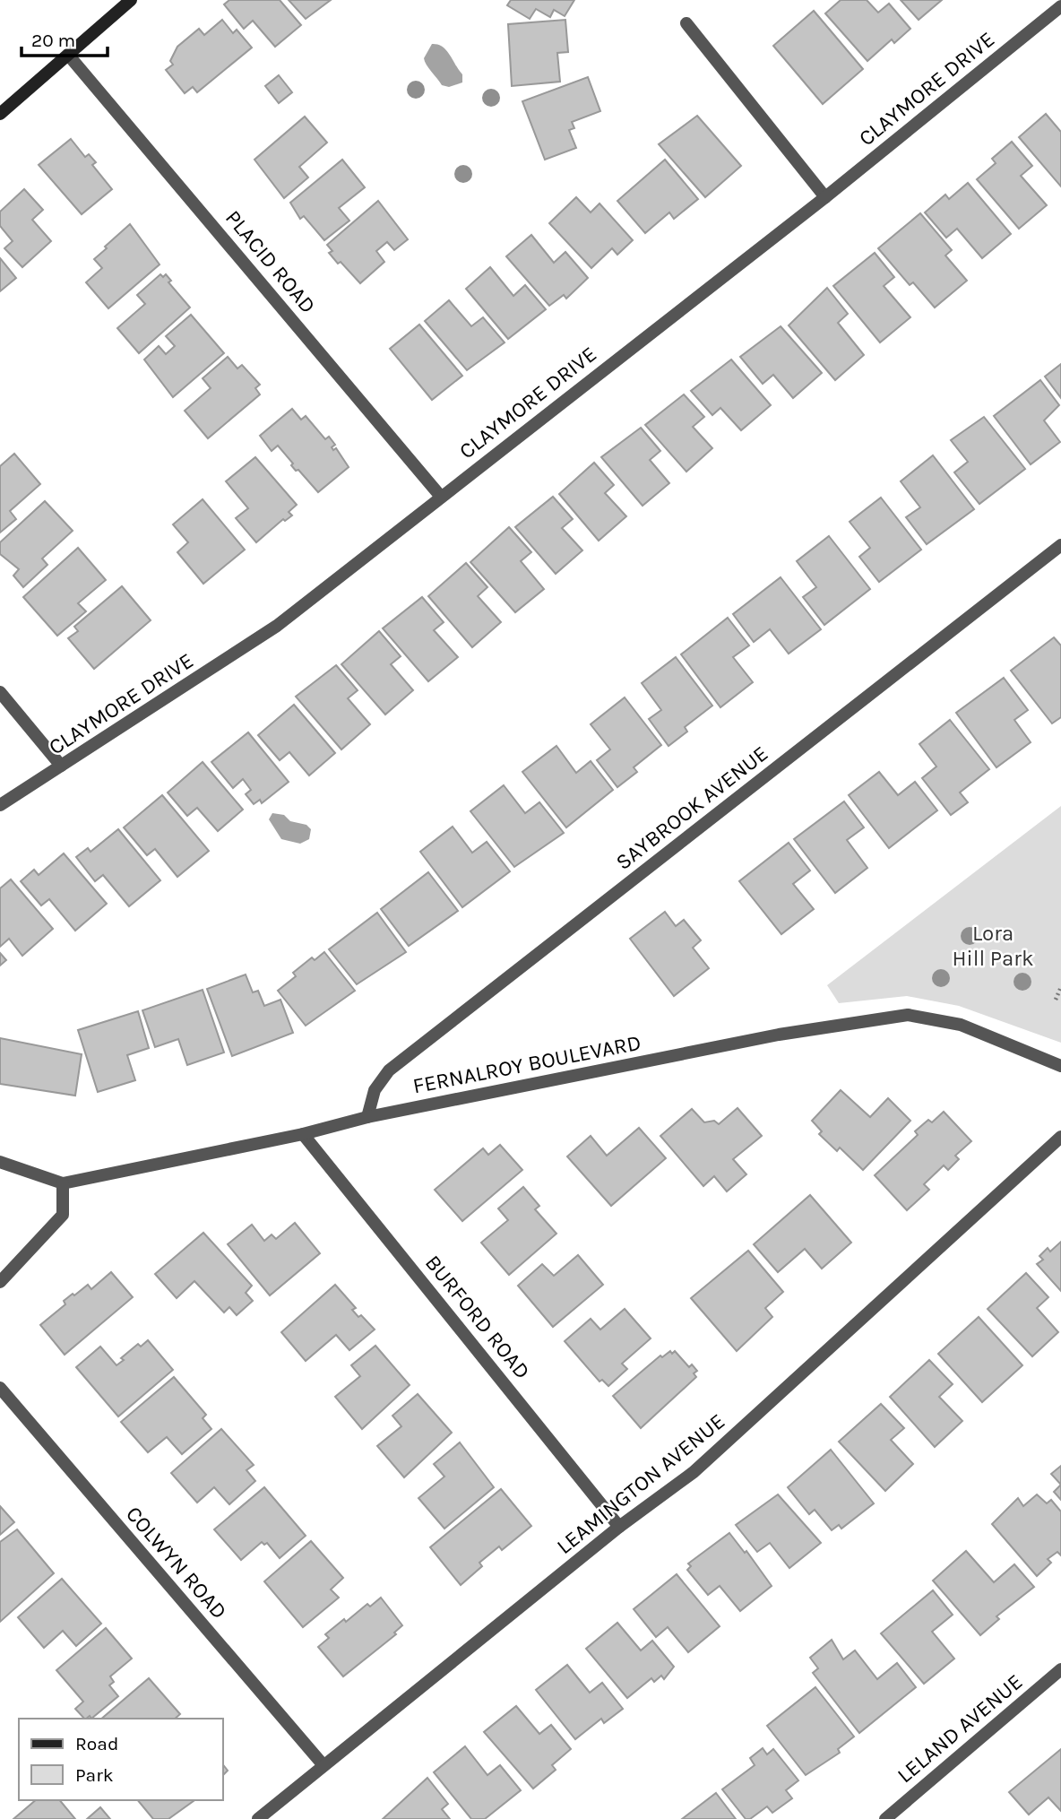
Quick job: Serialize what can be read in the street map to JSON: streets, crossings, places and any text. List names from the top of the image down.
{
  "streets": {
    "street": [
      "CLAYMORE DRIVE",
      "PLACID ROAD",
      "SAYBROOK AVENUE",
      "FERNALROY BOULEVARD",
      "BURFORD ROAD",
      "LEAMINGTON AVENUE",
      "COLWYN ROAD",
      "LELAND AVENUE"
    ]
  },
  "crossings": [
    ["CLAYMORE DRIVE", "PLACID ROAD"],
    ["SAYBROOK AVENUE", "FERNALROY BOULEVARD"],
    ["FERNALROY BOULEVARD", "BURFORD ROAD"],
    ["BURFORD ROAD", "LEAMINGTON AVENUE"],
    ["LEAMINGTON AVENUE", "COLWYN ROAD"]
  ],
  "parks": ["Lora Hill Park"],
  "legend": ["Road", "Park"],
  "scale_bar": "20 m"
}
